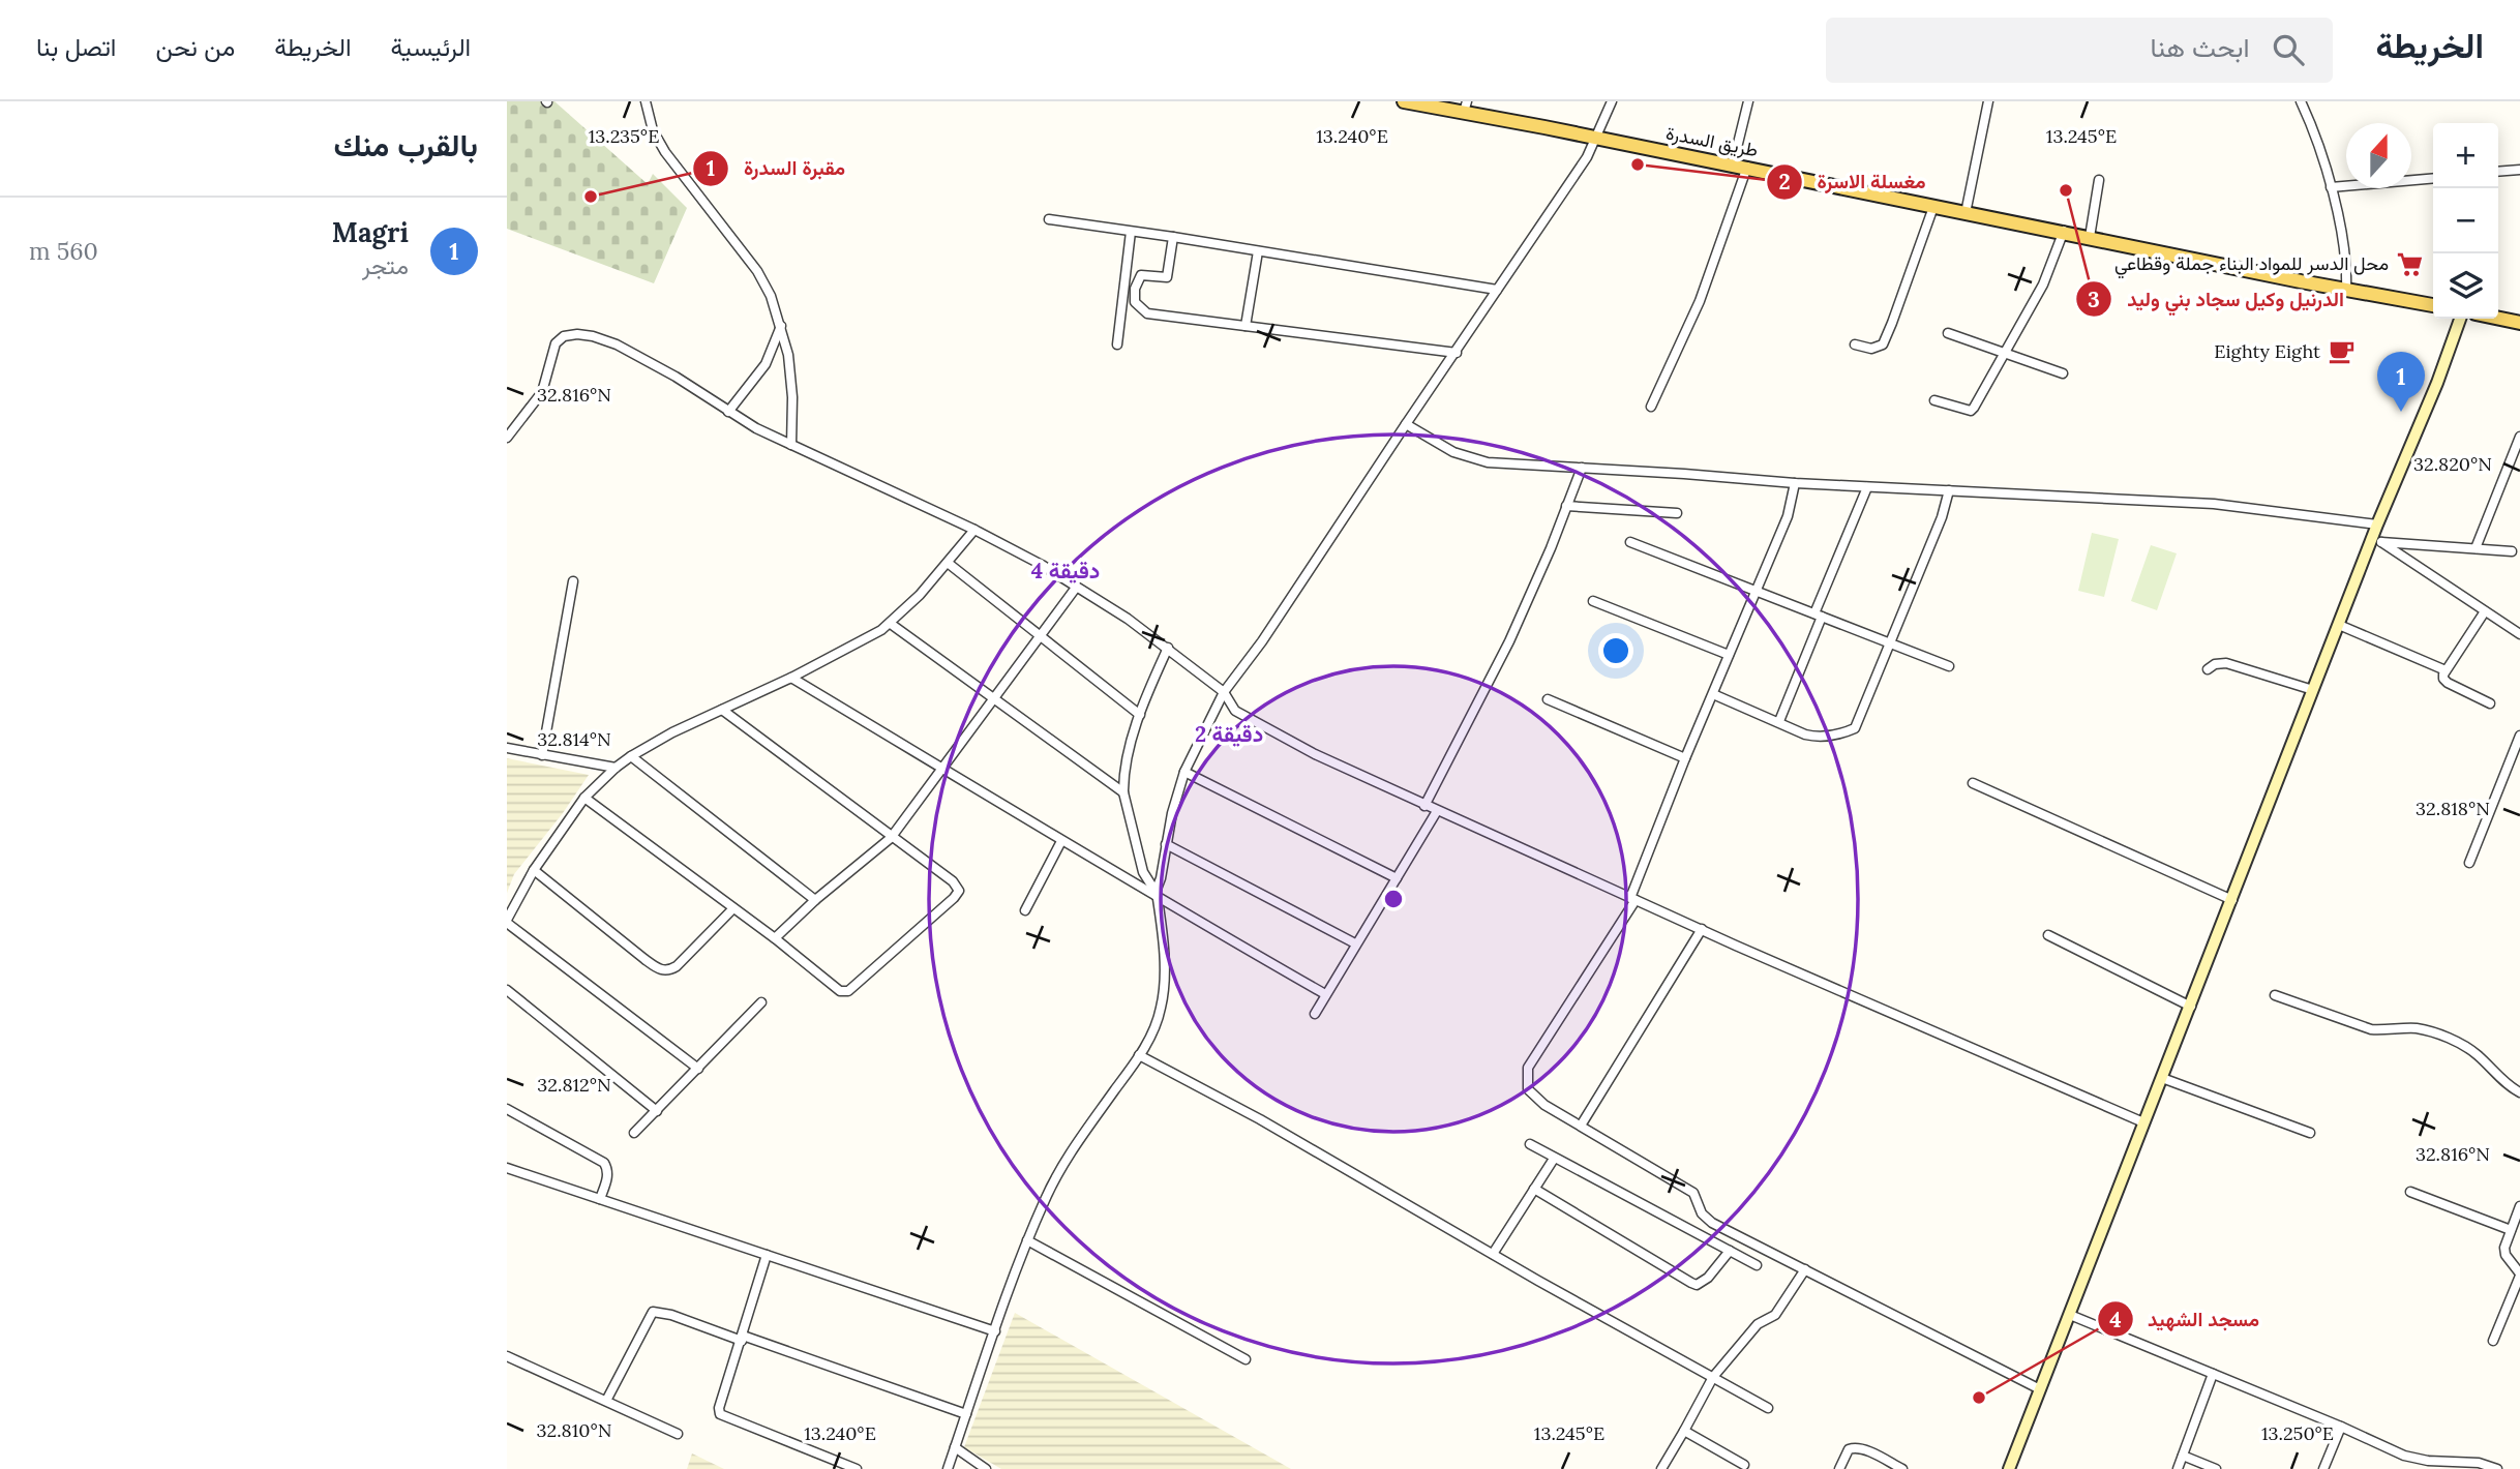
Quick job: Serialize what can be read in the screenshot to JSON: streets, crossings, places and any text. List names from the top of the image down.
{
  "streets": {
    "main road": ["طريق السدرة"]
  },
  "places": {
    "other": [
      "مغسلة الاسرة",
      "الدرنيل وكيل سجاد بني وليد",
      "مقبرة السدرة",
      "مسجد الشهيد"
    ],
    "supermarket": ["محل الدسر للمواد البناء جملة وقطاعي"],
    "cafe": ["Eighty Eight"]
  },
  "north": "top",
  "page": {
    "header": "الخريطة",
    "search": "ابحث هنا",
    "nav": [
      "الرئيسية",
      "الخريطة",
      "من نحن",
      "اتصل بنا"
    ],
    "heading": "بالقرب منك",
    "map_buttons": ["+", "−"],
    "list": [
      {
        "mark": "1",
        "name": "Magri",
        "note": "متجر",
        "value": "560 m"
      }
    ],
    "pins": "1"
  },
  "coordinates": [
    "13.235°E",
    "13.240°E",
    "13.245°E",
    "32.816°N",
    "32.820°N",
    "32.814°N",
    "32.818°N",
    "32.812°N",
    "32.810°N",
    "13.250°E"
  ],
  "rings": ["4 دقيقة", "2 دقيقة"]
}
